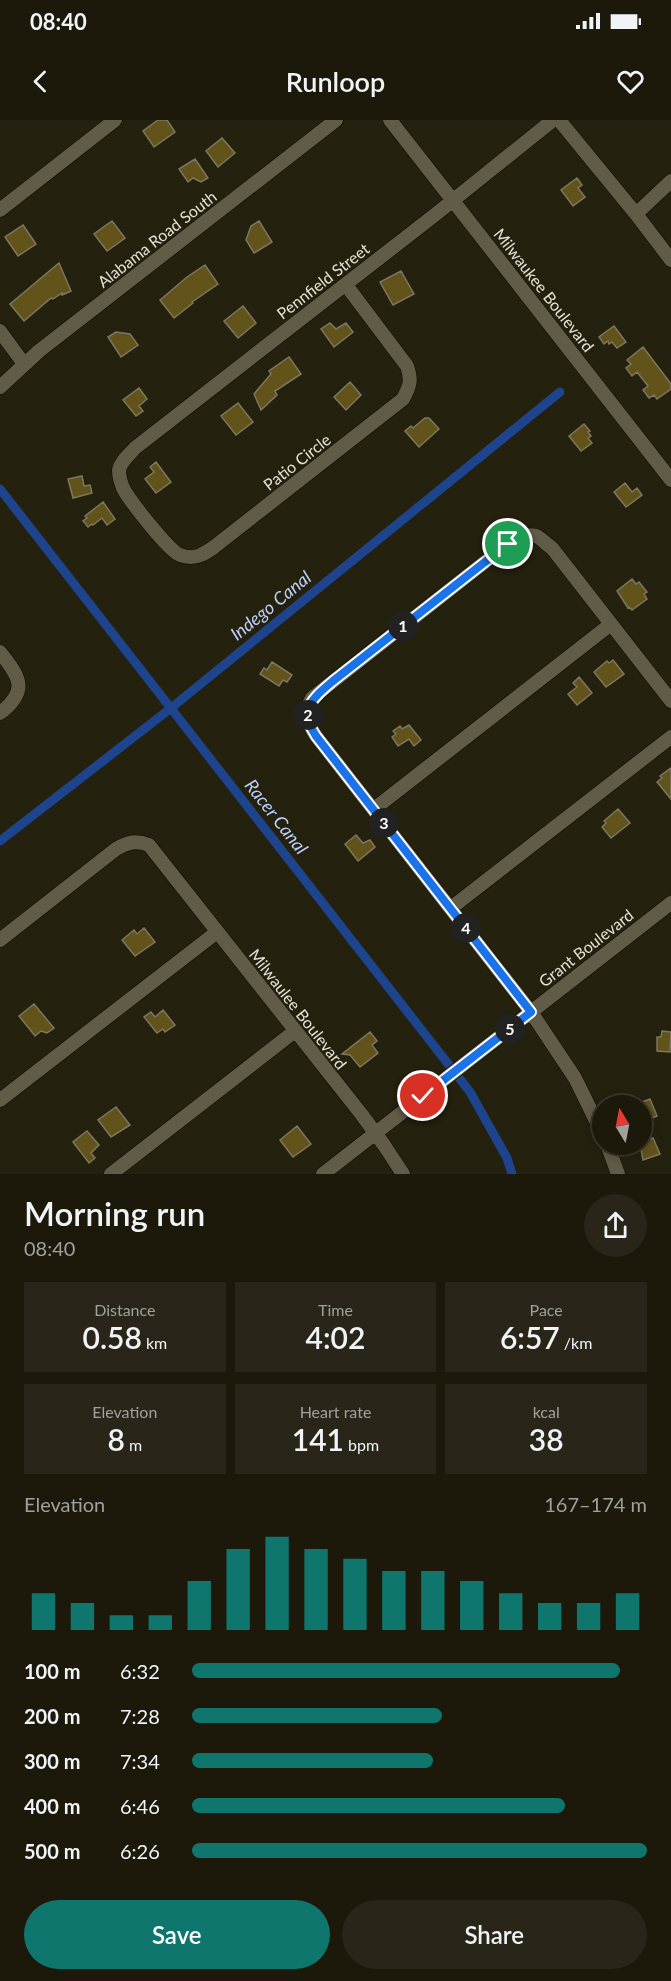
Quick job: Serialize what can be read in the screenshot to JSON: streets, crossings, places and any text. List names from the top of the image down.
{
  "streets": {
    "street": [
      "Alabama Road South",
      "Pennfield Street",
      "Milwaukee Boulevard",
      "Patio Circle",
      "Grant Boulevard",
      "Milwaulee Boulevard"
    ]
  },
  "crossings": [
    ["Pennfield Street", "Milwaukee Boulevard"],
    ["Pennfield Street", "Patio Circle"],
    ["Grant Boulevard", "Milwaulee Boulevard"]
  ],
  "water": ["Indego Canal", "Racer Canal"],
  "north": "top",
  "page": {
    "status": "08:40",
    "header": "Runloop",
    "pins": [
      "1",
      "2",
      "3",
      "4",
      "5"
    ],
    "heading": ["Morning run", "08:40"],
    "stats": [
      ["Distance", "0.58 km"],
      ["Time", "4:02"],
      ["Pace", "6:57 /km"],
      ["Elevation", "8 m"],
      ["Heart rate", "141 bpm"],
      ["kcal", "38"]
    ],
    "chart": ["Elevation", "167–174 m"],
    "list": [
      {
        "name": "100 m",
        "note": "6:32"
      },
      {
        "name": "200 m",
        "note": "7:28"
      },
      {
        "name": "300 m",
        "note": "7:34"
      },
      {
        "name": "400 m",
        "note": "6:46"
      },
      {
        "name": "500 m",
        "note": "6:26"
      }
    ],
    "buttons": ["Save", "Share"]
  }
}
